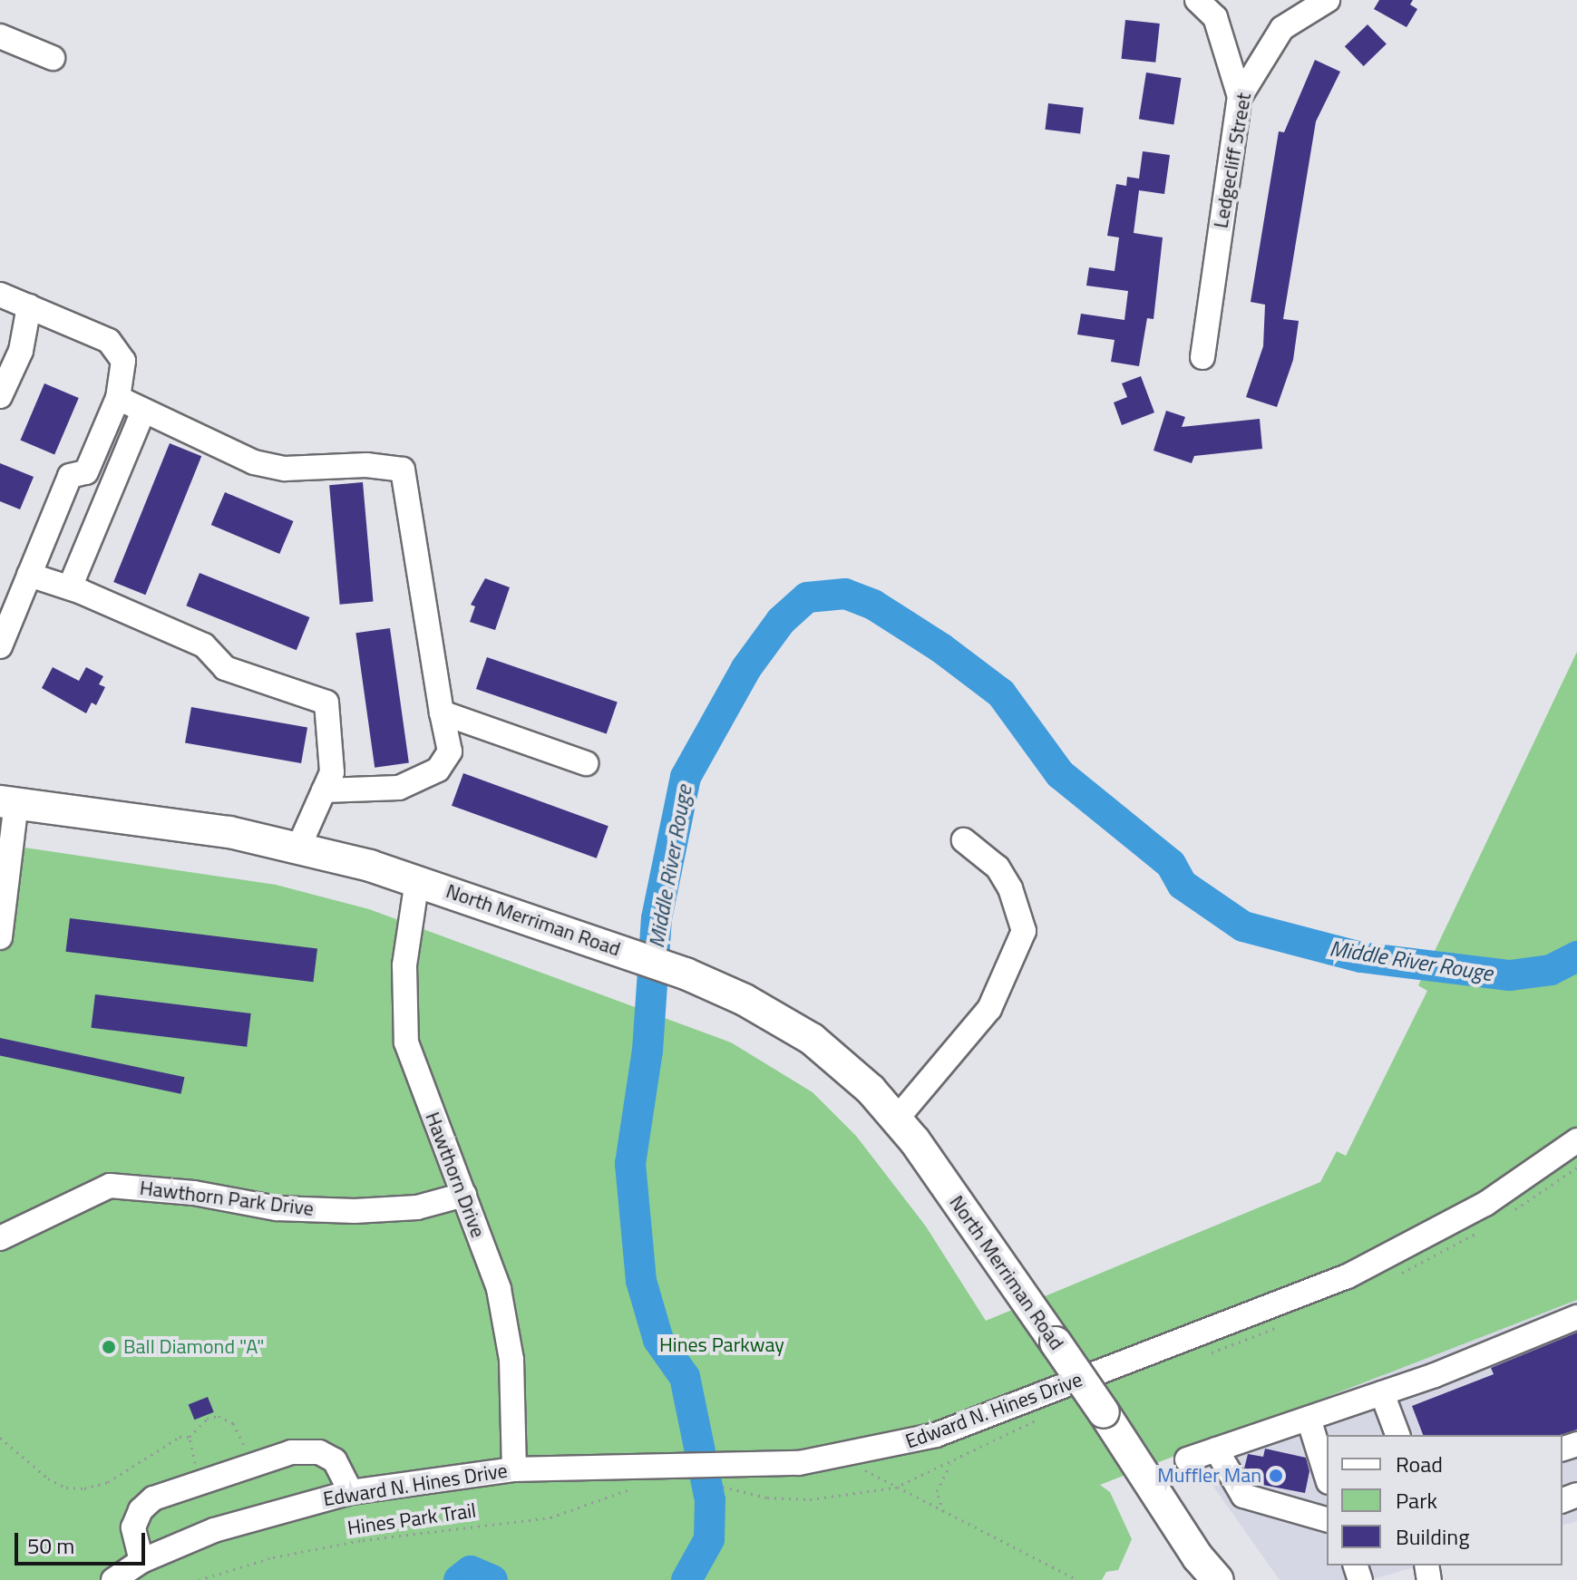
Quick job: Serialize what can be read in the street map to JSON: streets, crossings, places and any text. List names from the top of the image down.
{
  "streets": {
    "main road": ["North Merriman Road"],
    "street": [
      "Ledgecliff Street",
      "Hawthorn Drive",
      "Hawthorn Park Drive",
      "Edward N. Hines Drive"
    ],
    "path": ["Hines Park Trail"]
  },
  "crossings": [
    ["North Merriman Road", "Hawthorn Drive"],
    ["Hawthorn Drive", "Hawthorn Park Drive"],
    ["Hawthorn Drive", "Edward N. Hines Drive"],
    ["Edward N. Hines Drive", "Hines Park Trail"]
  ],
  "water": ["Middle River Rouge"],
  "parks": ["Hines Parkway"],
  "places": ["Ball Diamond \"A\"", "Muffler Man"],
  "legend": ["Road", "Park", "Building"],
  "scale_bar": "50 m"
}
